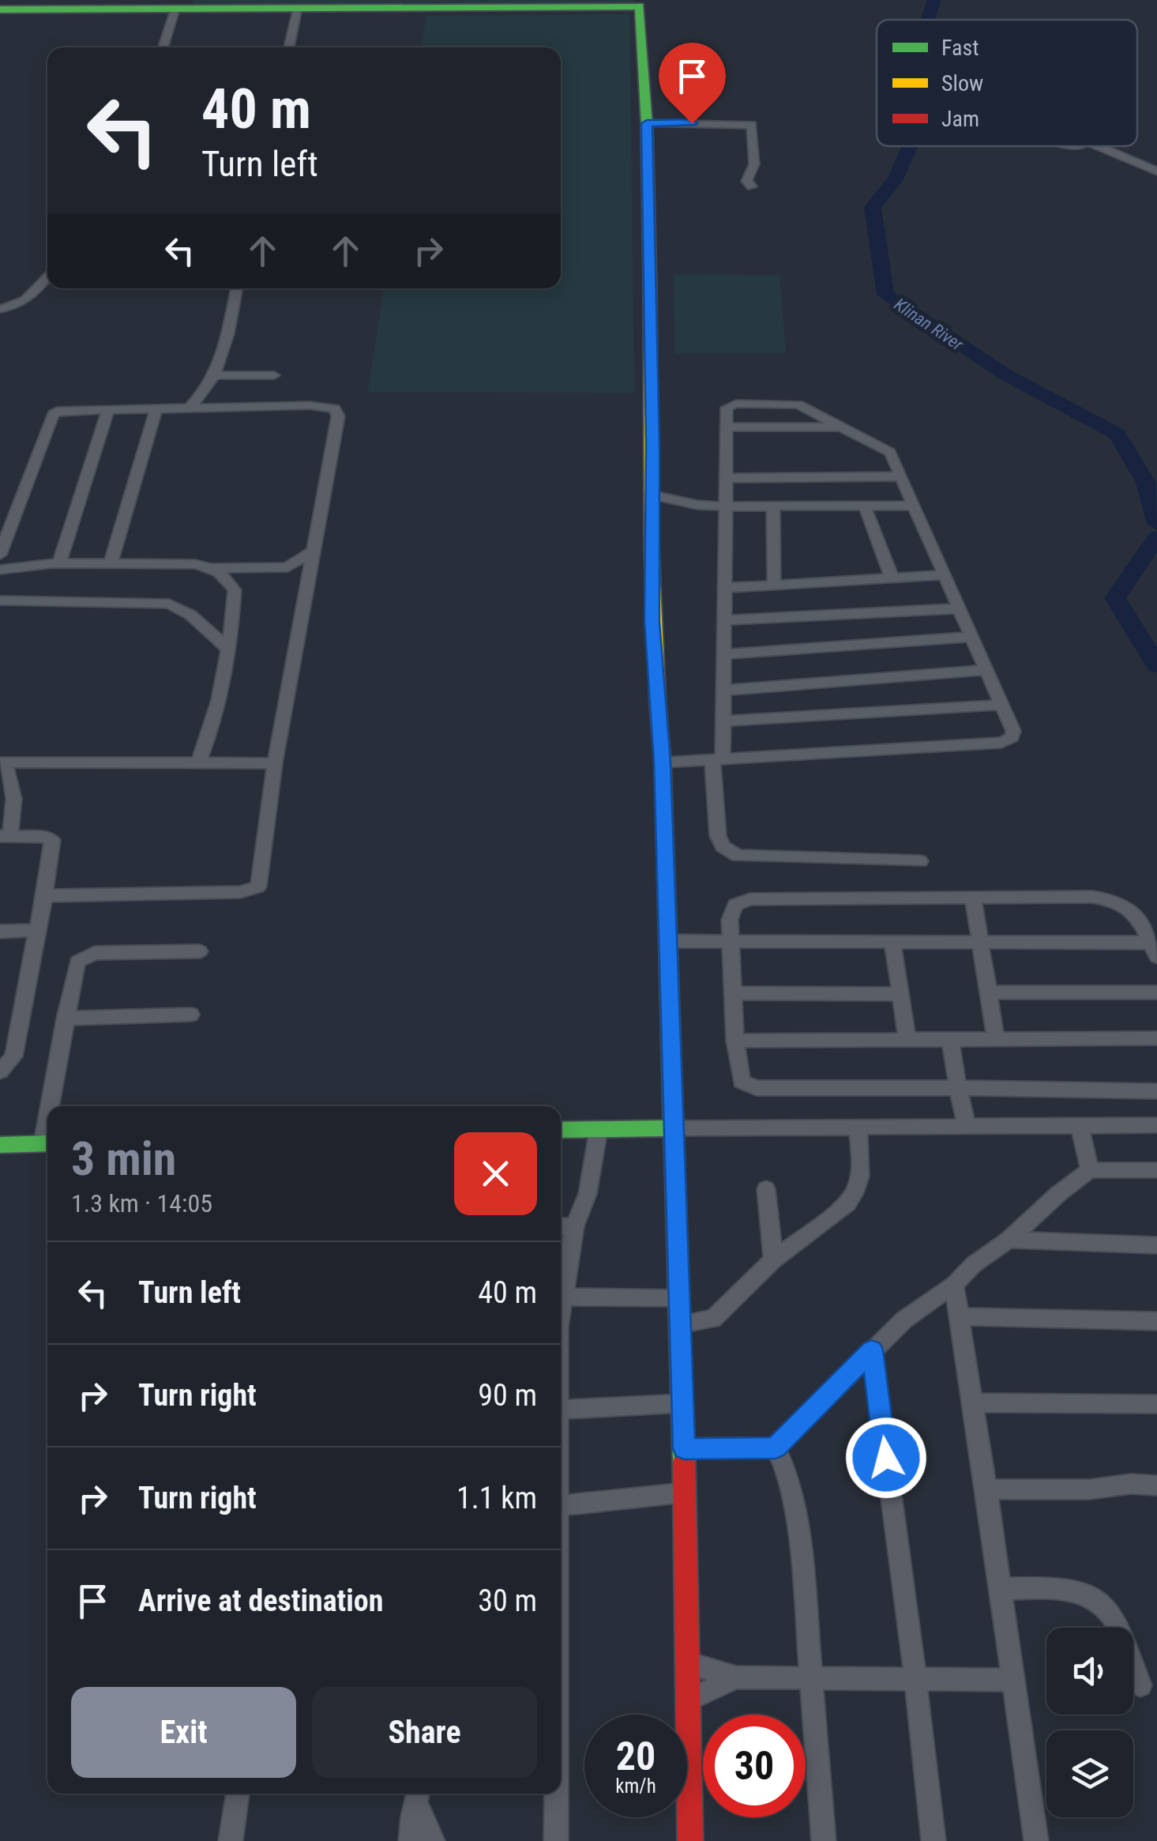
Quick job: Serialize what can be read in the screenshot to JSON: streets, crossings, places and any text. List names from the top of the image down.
{
  "water": ["Klinan River"],
  "legend": ["Fast", "Slow", "Jam"],
  "page": {
    "turn": ["40 m", "Turn left"],
    "heading": ["3 min", "1.3 km · 14:05"],
    "list": [
      {
        "name": "Turn left",
        "value": "40 m"
      },
      {
        "name": "Turn right",
        "value": "90 m"
      },
      {
        "name": "Turn right",
        "value": "1.1 km"
      },
      {
        "name": "Arrive at destination",
        "value": "30 m"
      }
    ],
    "buttons": ["Exit", "Share"],
    "speed": "20 km/h",
    "limit": "30"
  }
}
